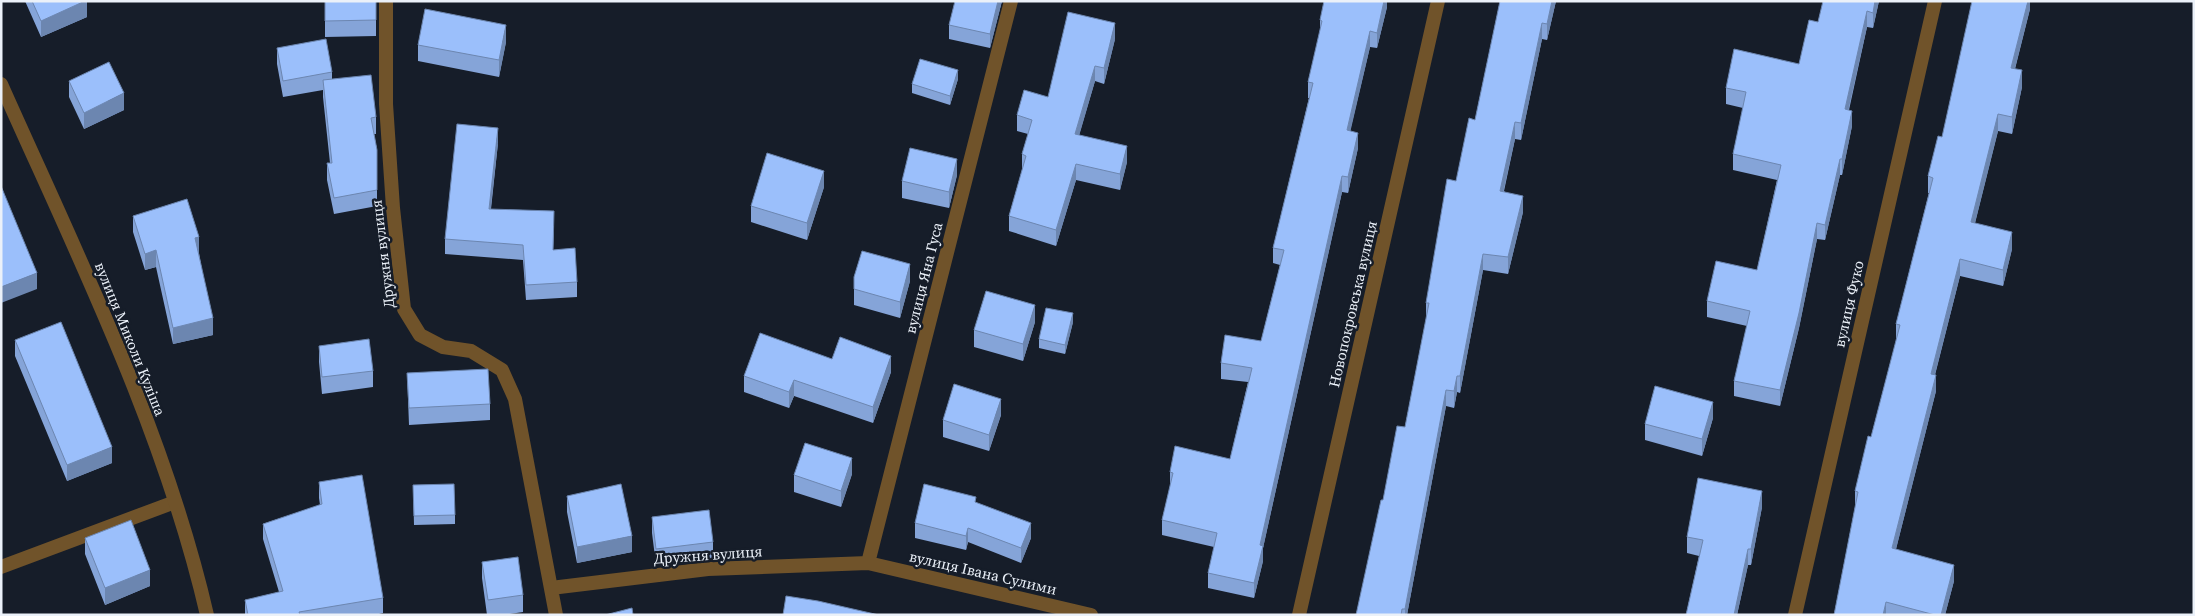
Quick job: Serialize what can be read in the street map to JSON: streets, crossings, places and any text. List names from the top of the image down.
{
  "streets": {
    "street": [
      "Дружня вулиця",
      "вулиця Яна Гуса",
      "Новопокровська вулиця",
      "вулиця Фуко",
      "вулиця Миколи Куліша",
      "вулиця Івана Сулими"
    ]
  },
  "crossings": [
    ["Дружня вулиця", "вулиця Яна Гуса"],
    ["Дружня вулиця", "вулиця Івана Сулими"],
    ["вулиця Яна Гуса", "вулиця Івана Сулими"]
  ]
}
